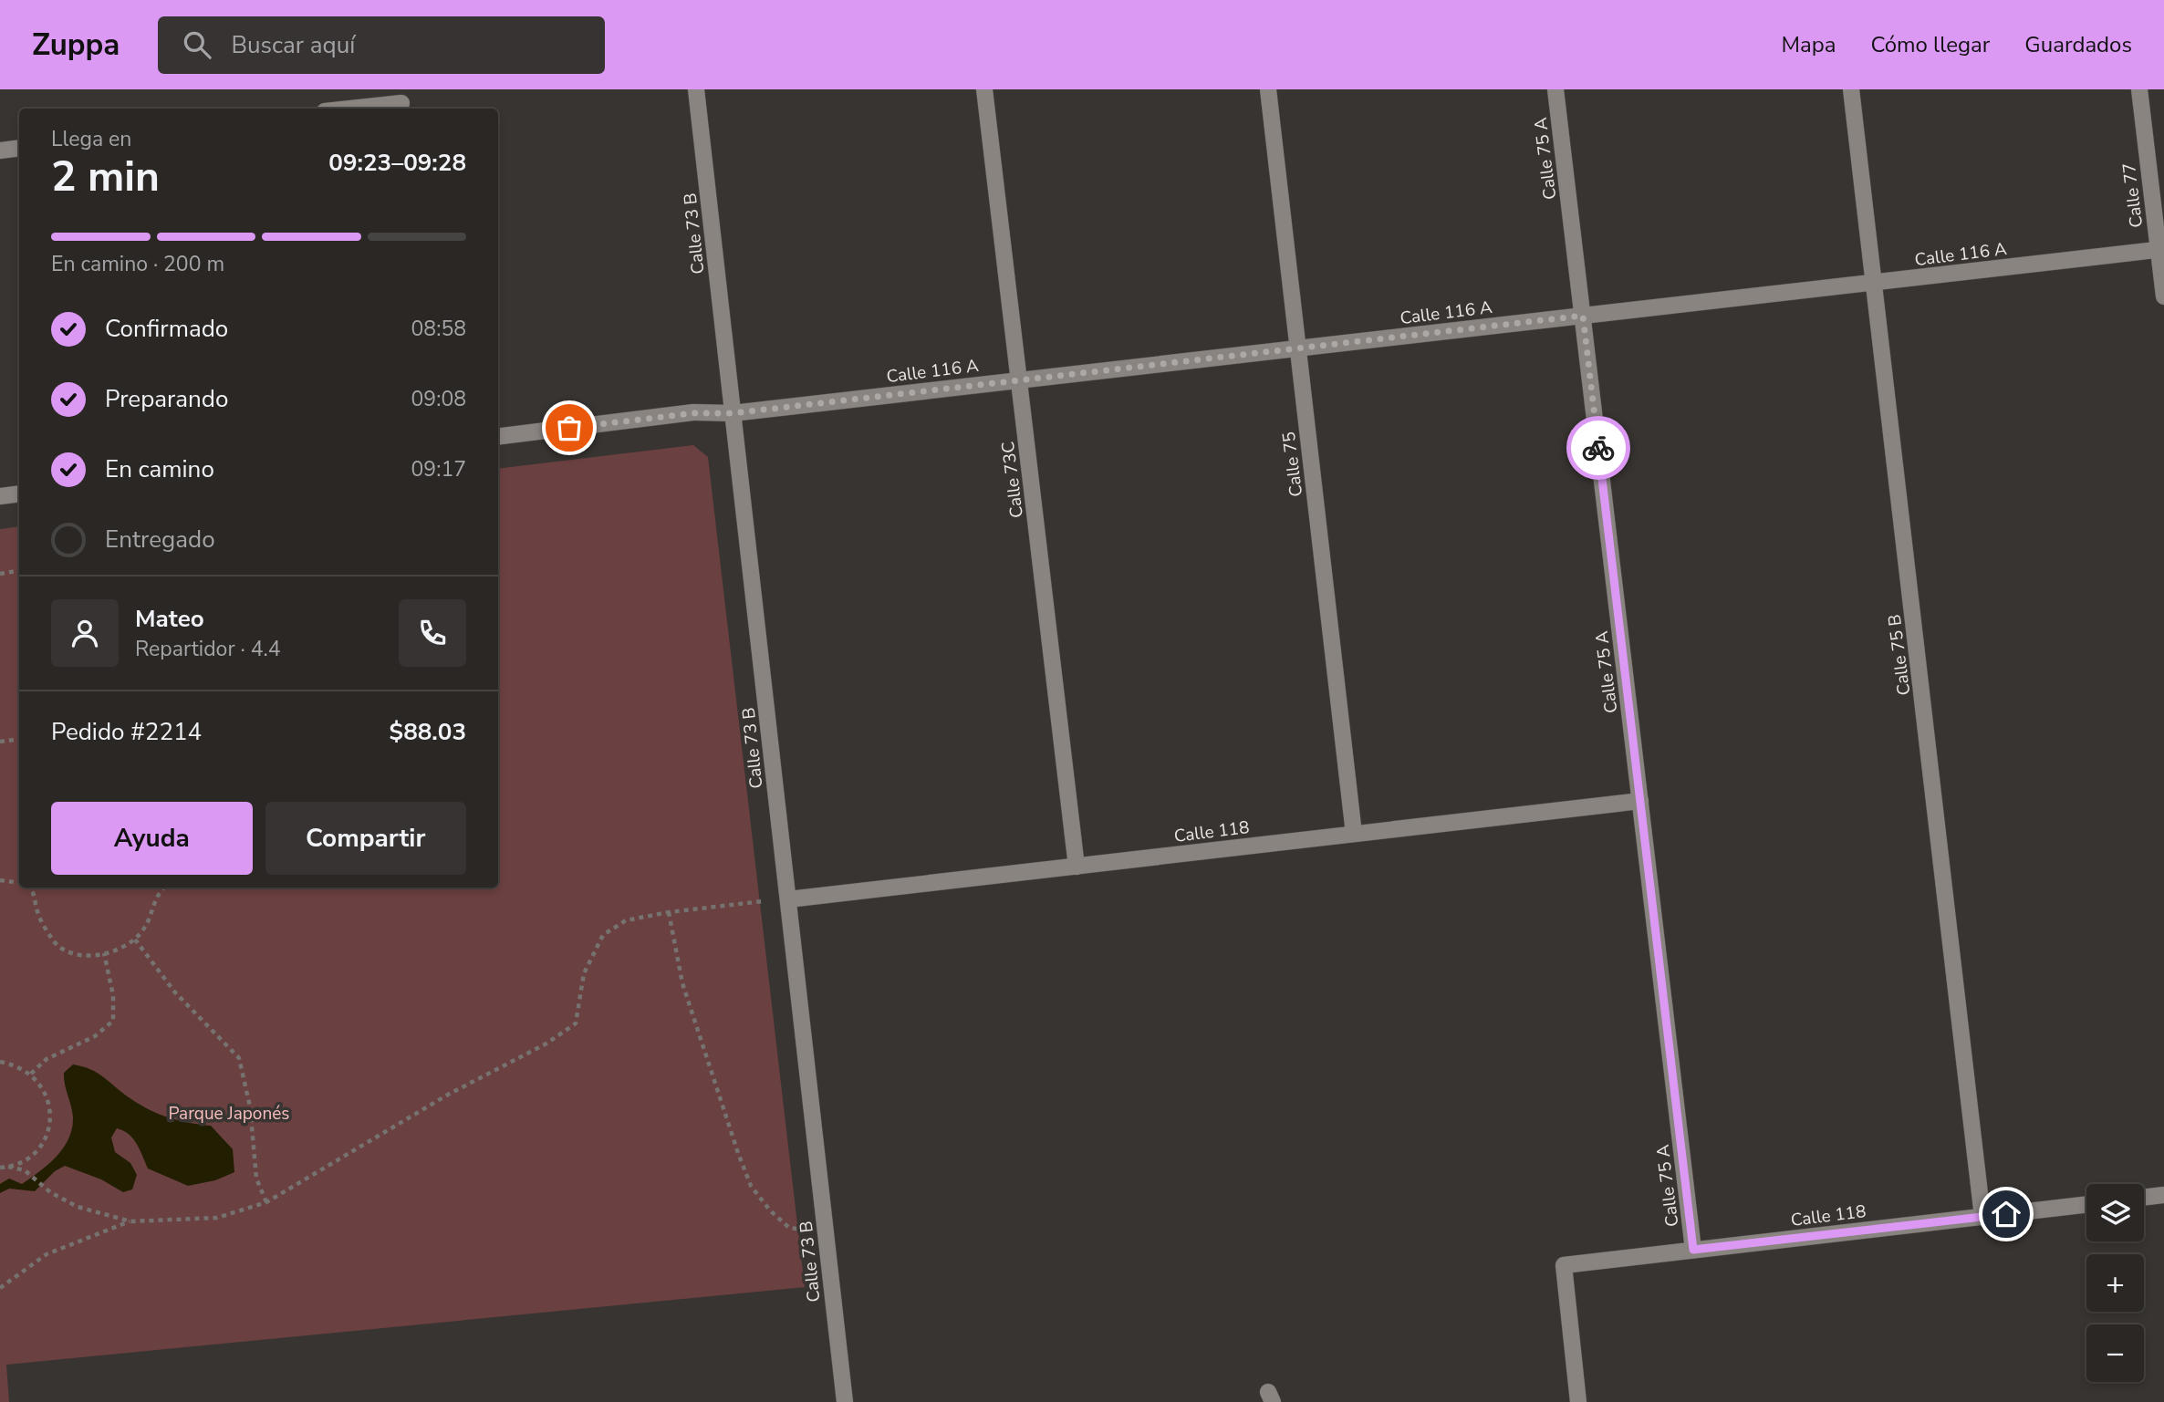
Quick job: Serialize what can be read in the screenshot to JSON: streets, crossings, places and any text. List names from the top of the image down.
{
  "streets": {
    "street": [
      "Calle 75 A",
      "Calle 77",
      "Calle 73 B",
      "Calle 116 A",
      "Calle 75",
      "Calle 73C",
      "Calle 75 B",
      "Calle 118"
    ]
  },
  "crossings": [
    ["Calle 75 A", "Calle 116 A"],
    ["Calle 75 A", "Calle 118"],
    ["Calle 77", "Calle 116 A"],
    ["Calle 73 B", "Calle 116 A"],
    ["Calle 73 B", "Calle 118"],
    ["Calle 116 A", "Calle 75"],
    ["Calle 116 A", "Calle 73C"],
    ["Calle 116 A", "Calle 75 B"],
    ["Calle 75", "Calle 118"],
    ["Calle 73C", "Calle 118"],
    ["Calle 75 B", "Calle 118"]
  ],
  "parks": ["Parque Japonés"],
  "page": {
    "header": "Zuppa",
    "search": "Buscar aquí",
    "nav": ["Mapa", "Cómo llegar", "Guardados"],
    "heading": ["2 min", "Llega en", "09:23–09:28"],
    "panel": [
      "Mateo",
      "Repartidor · 4.4",
      "Pedido #2214",
      "$88.03"
    ],
    "bar": "En camino · 200 m",
    "list": [
      ["Confirmado", "08:58"],
      ["Preparando", "09:08"],
      ["En camino", "09:17"],
      "Entregado"
    ],
    "buttons": ["Ayuda", "Compartir"],
    "map_buttons": ["+", "−"]
  }
}
